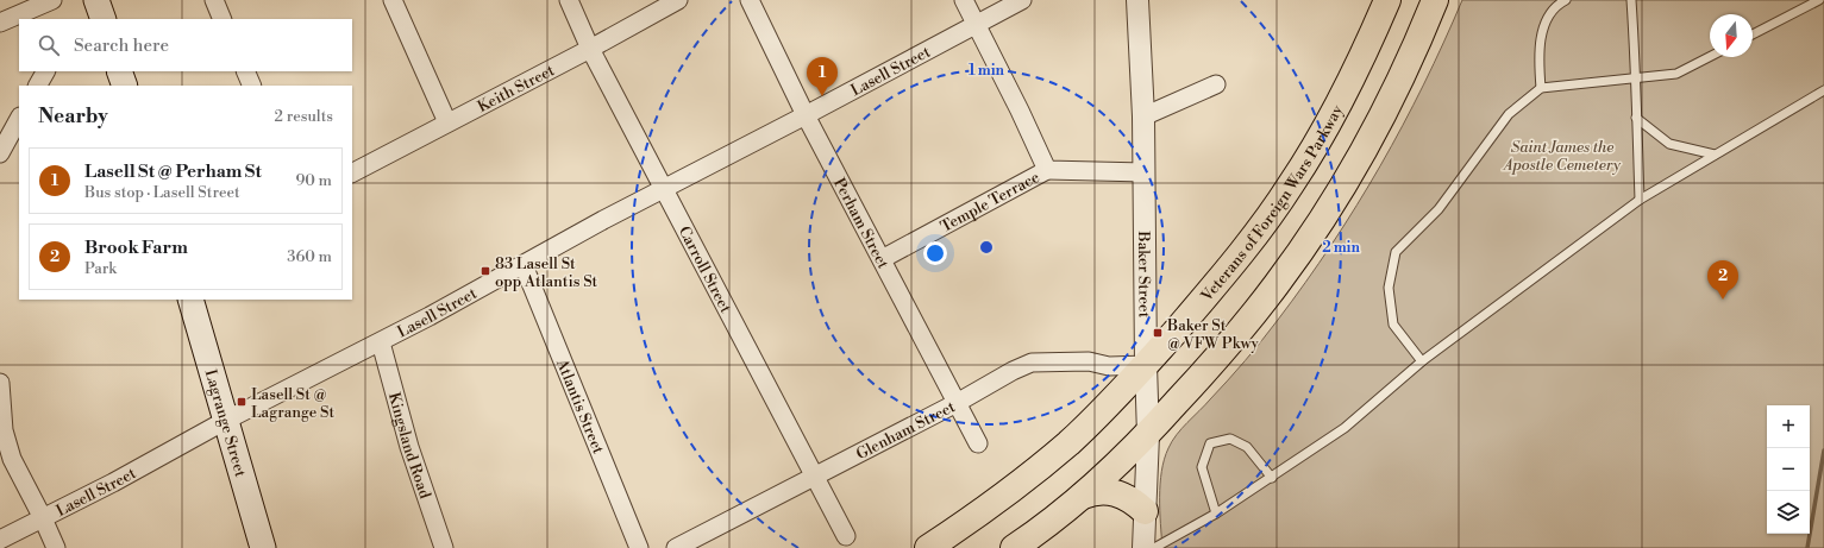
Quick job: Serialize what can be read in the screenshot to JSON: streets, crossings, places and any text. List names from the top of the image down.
{
  "streets": {
    "highway": ["Veterans of Foreign Wars Parkway"],
    "main road": ["Lagrange Street"],
    "street": [
      "Lasell Street",
      "Keith Street",
      "Temple Terrace",
      "Perham Street",
      "Carroll Street",
      "Baker Street",
      "Atlantis Street",
      "Glenham Street",
      "Kingsland Road"
    ]
  },
  "crossings": [
    ["Lasell Street", "Perham Street"],
    ["Lasell Street", "Carroll Street"],
    ["Lasell Street", "Atlantis Street"],
    ["Lasell Street", "Lagrange Street"],
    ["Lasell Street", "Kingsland Road"],
    ["Keith Street", "Carroll Street"],
    ["Temple Terrace", "Perham Street"],
    ["Veterans of Foreign Wars Parkway", "Baker Street"],
    ["Veterans of Foreign Wars Parkway", "Glenham Street"],
    ["Perham Street", "Glenham Street"],
    ["Carroll Street", "Glenham Street"],
    ["Baker Street", "Glenham Street"]
  ],
  "parks": ["Saint James the Apostle Cemetery"],
  "places": {
    "transit": ["83 Lasell St opp Atlantis St", "Baker St @ VFW Pkwy", "Lasell St @ Lagrange St"]
  },
  "north": "bottom",
  "page": {
    "search": "Search here",
    "pins": ["1", "2"],
    "heading": ["Nearby", "2 results"],
    "list": [
      {
        "mark": "1",
        "name": "Lasell St @ Perham St",
        "note": "Bus stop · Lasell Street",
        "value": "90 m"
      },
      {
        "mark": "2",
        "name": "Brook Farm",
        "note": "Park",
        "value": "360 m"
      }
    ],
    "map_buttons": ["+", "−"]
  },
  "rings": ["1 min", "2 min"]
}
